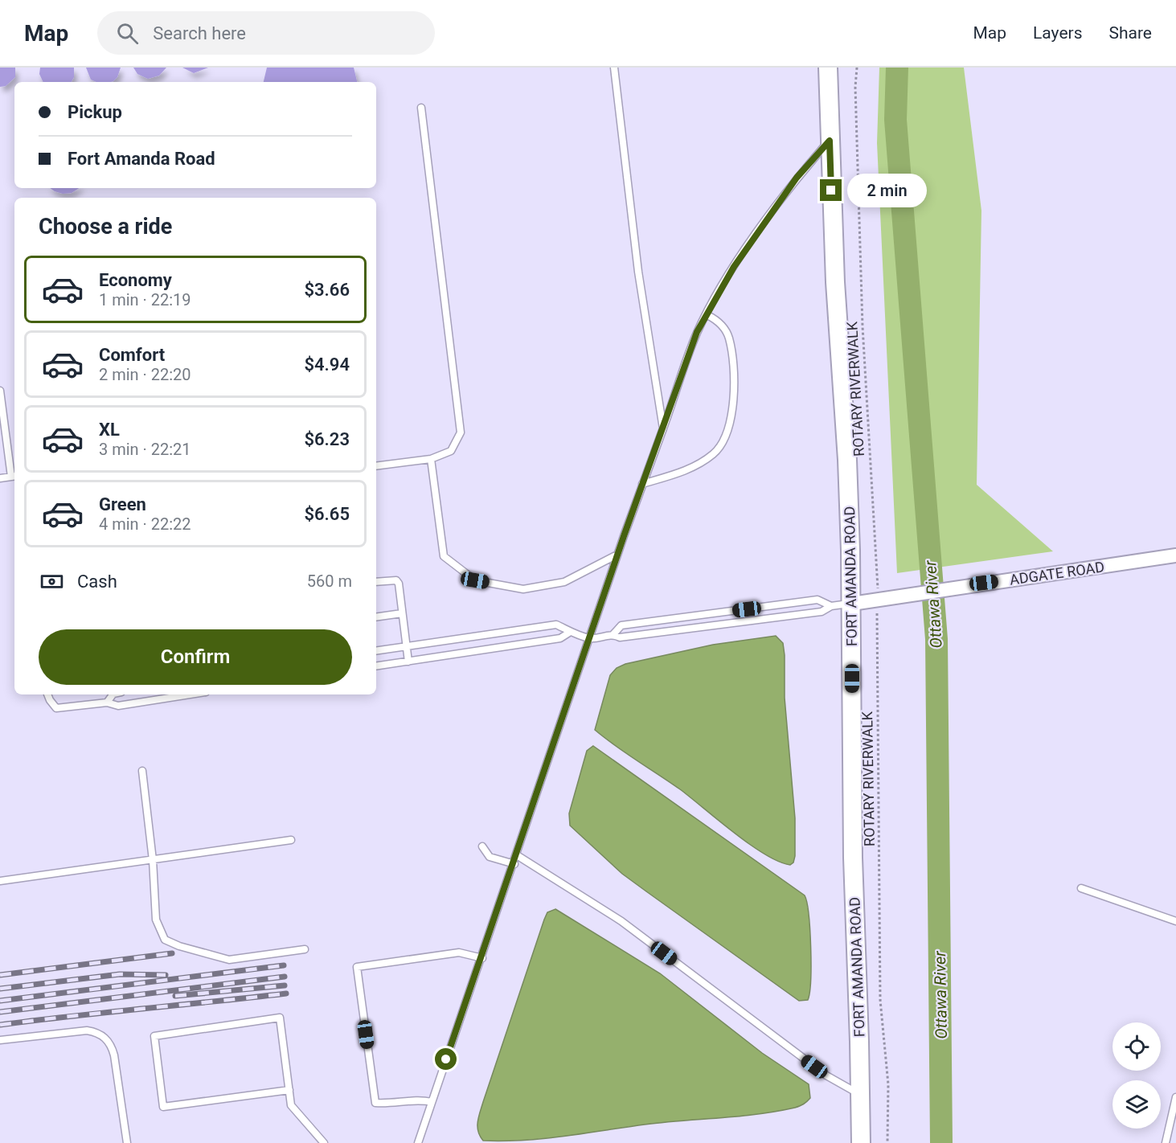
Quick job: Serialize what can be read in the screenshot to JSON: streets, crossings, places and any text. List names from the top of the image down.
{
  "streets": {
    "street": ["ADGATE ROAD", "FORT AMANDA ROAD"],
    "path": ["ROTARY RIVERWALK"]
  },
  "crossings": [
    ["ROTARY RIVERWALK", "ADGATE ROAD"],
    ["ADGATE ROAD", "FORT AMANDA ROAD"]
  ],
  "water": ["Ottawa River"],
  "page": {
    "header": "Map",
    "search": "Search here",
    "nav": ["Map", "Layers", "Share"],
    "banner": ["Pickup", "Fort Amanda Road"],
    "bubble": "2 min",
    "heading": "Choose a ride",
    "list": [
      {
        "name": "Economy",
        "note": "1 min · 22:19",
        "value": "$3.66"
      },
      {
        "name": "Comfort",
        "note": "2 min · 22:20",
        "value": "$4.94"
      },
      {
        "name": "XL",
        "note": "3 min · 22:21",
        "value": "$6.23"
      },
      {
        "name": "Green",
        "note": "4 min · 22:22",
        "value": "$6.65"
      }
    ],
    "pay": ["Cash", "560 m"],
    "buttons": "Confirm"
  }
}
